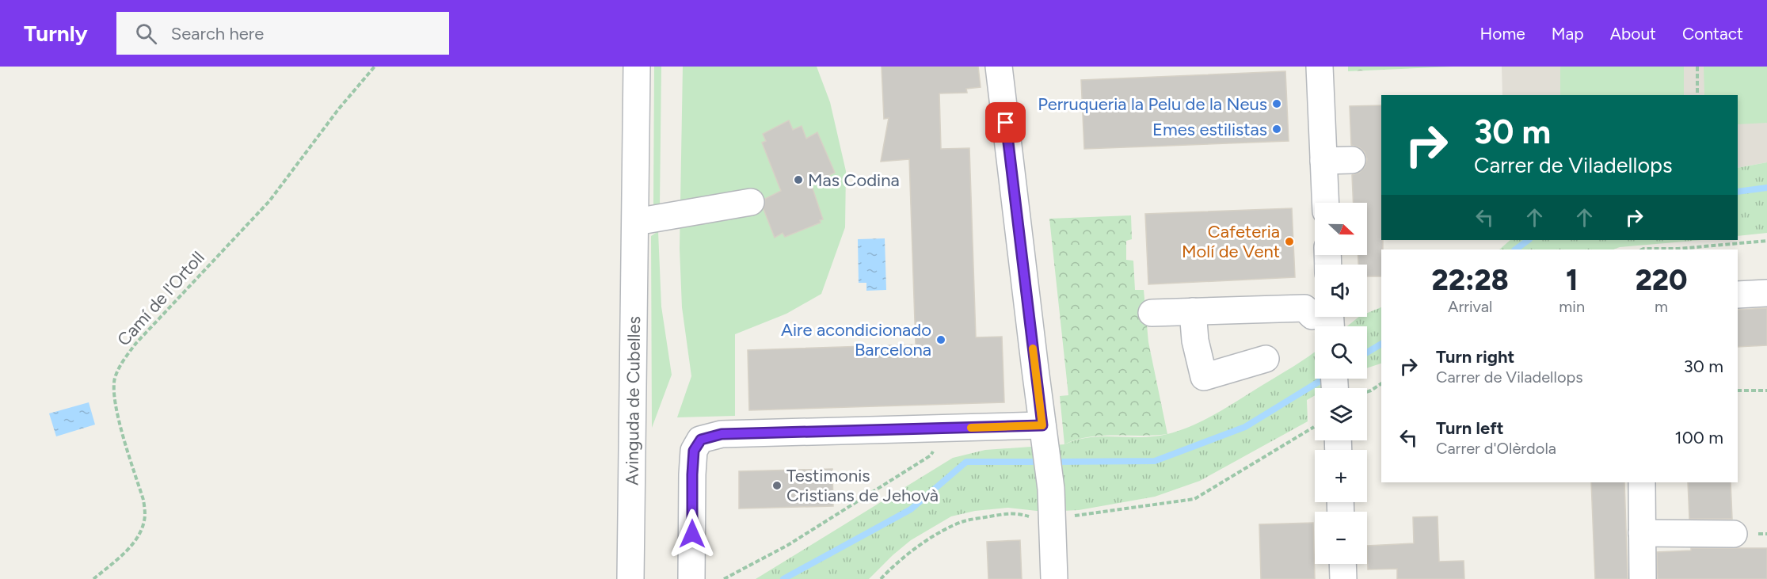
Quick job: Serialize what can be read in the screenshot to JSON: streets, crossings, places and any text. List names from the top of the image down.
{
  "streets": {
    "street": ["Avinguda de Cubelles"],
    "path": ["Camí de l'Ortoll"]
  },
  "places": [
    "Perruqueria la Pelu de la Neus",
    "Emes estilistas",
    "Mas Codina",
    "Cafeteria Molí de Vent",
    "Aire acondicionado Barcelona",
    "Testimonis Cristians de Jehovà"
  ],
  "north": "right",
  "page": {
    "header": "Turnly",
    "search": "Search here",
    "nav": [
      "Home",
      "Map",
      "About",
      "Contact"
    ],
    "turn": ["30 m", "Carrer de Viladellops"],
    "map_buttons": ["+", "−"],
    "eta": [
      "22:28",
      "Arrival",
      "1",
      "min",
      "220",
      "m"
    ],
    "list": [
      {
        "name": "Turn right",
        "note": "Carrer de Viladellops",
        "value": "30 m"
      },
      {
        "name": "Turn left",
        "note": "Carrer d'Olèrdola",
        "value": "100 m"
      }
    ]
  }
}
